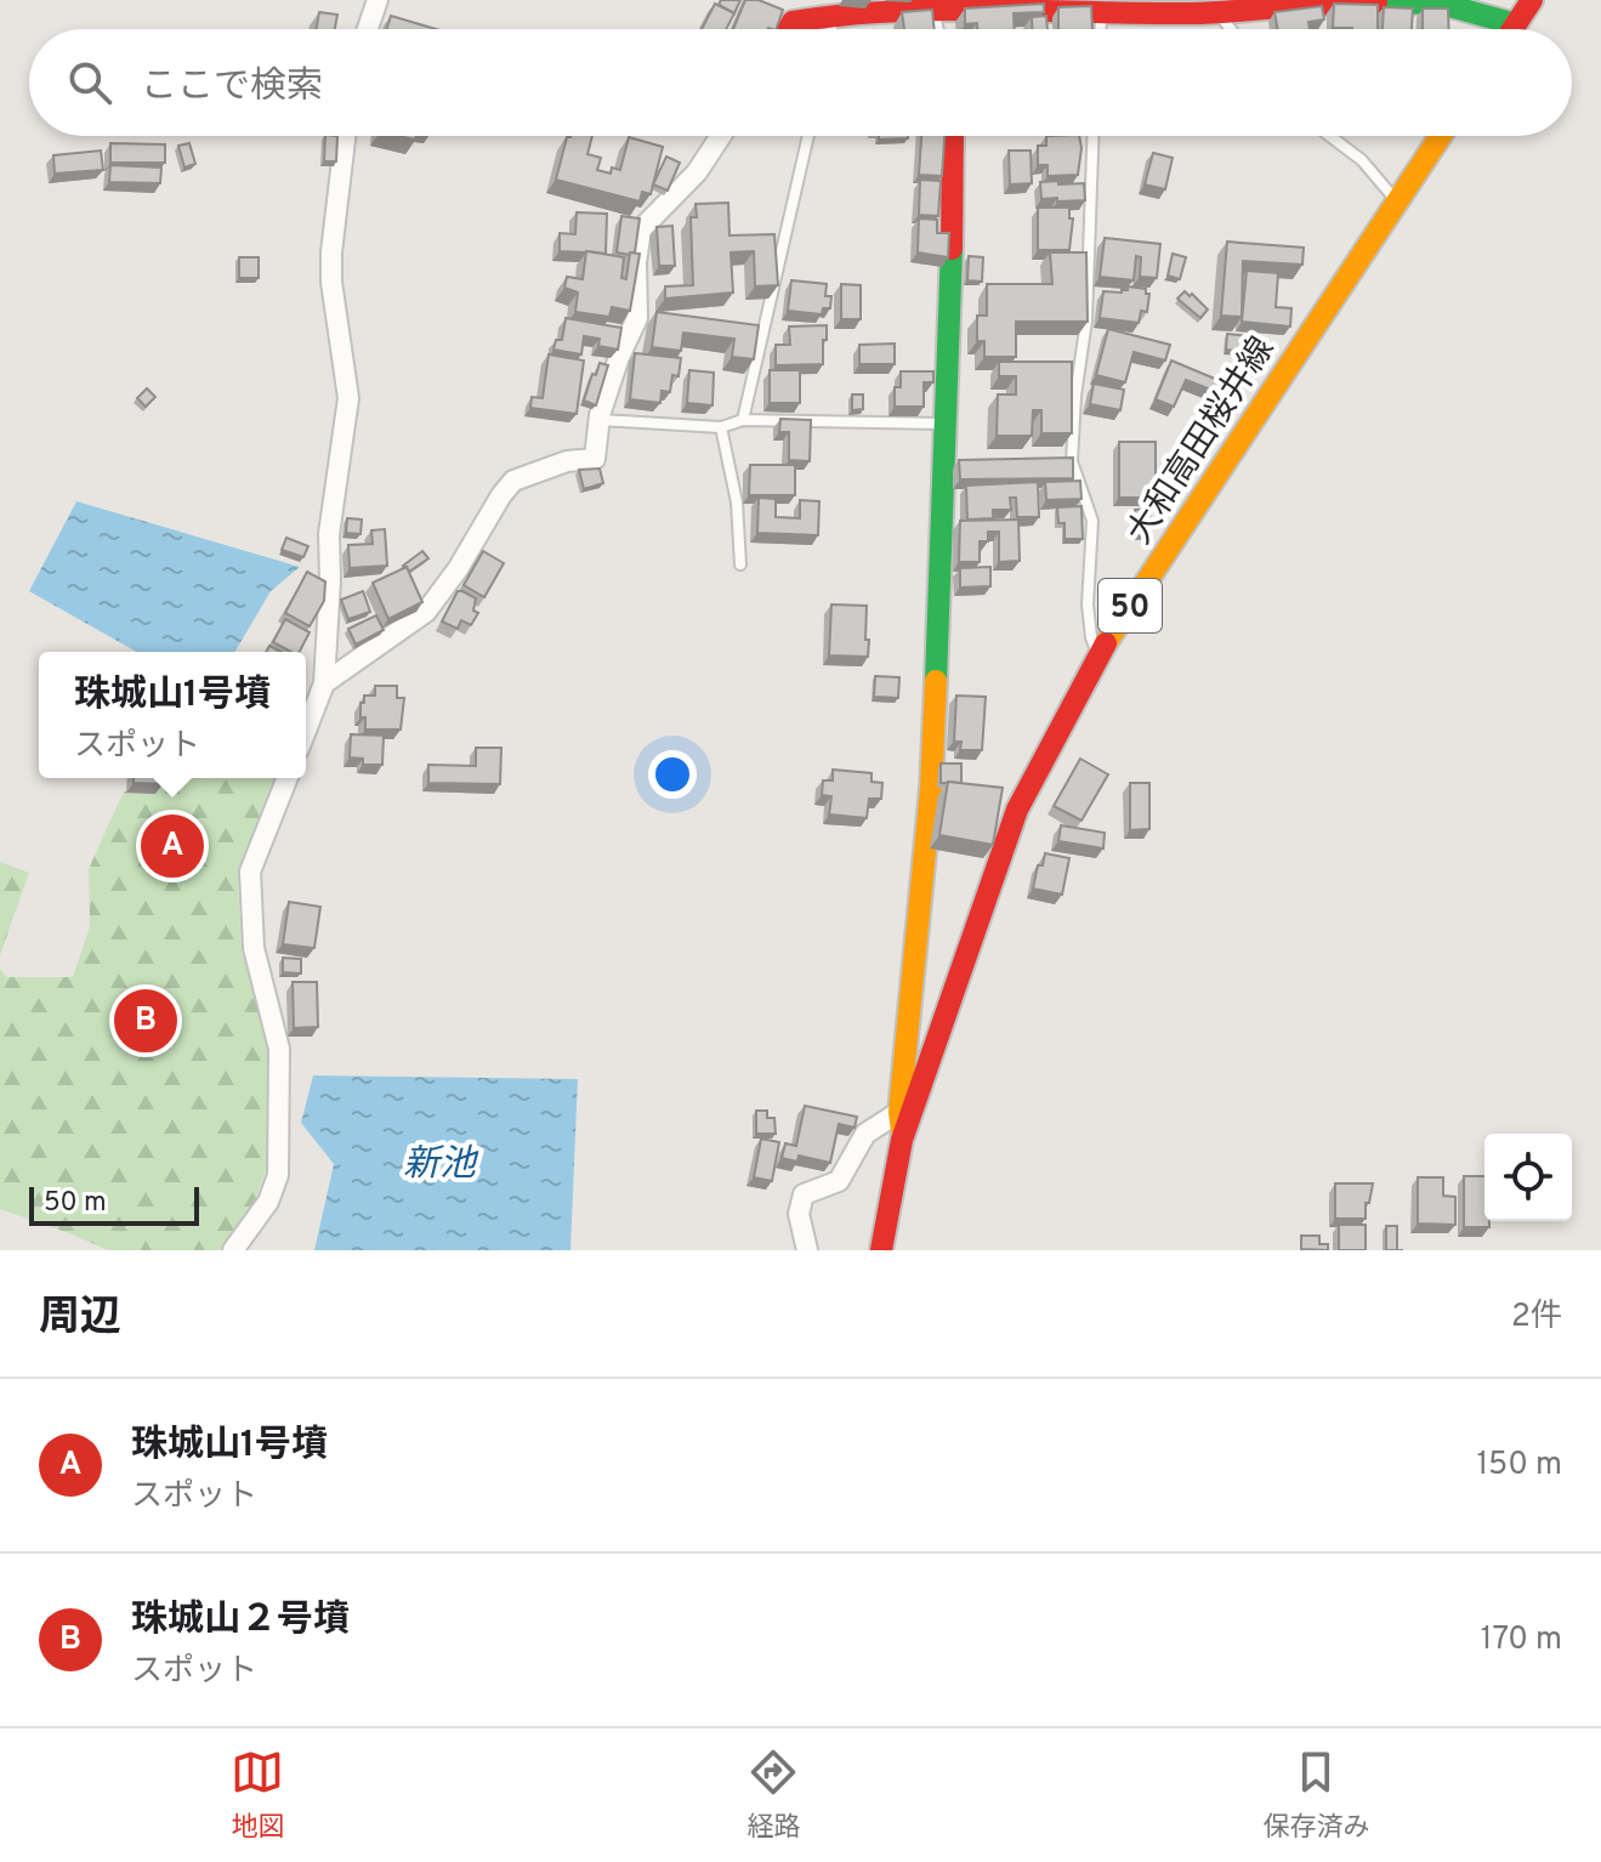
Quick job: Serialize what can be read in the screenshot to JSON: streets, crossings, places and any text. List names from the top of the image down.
{
  "streets": {
    "street": ["大和高田桜井線", "50"]
  },
  "water": ["新池"],
  "scale_bar": "50 m",
  "page": {
    "search": "ここで検索",
    "popup": ["珠城山1号墳", "スポット"],
    "pins": ["A", "B"],
    "scale": "50 m",
    "heading": ["周辺", "2件"],
    "list": [
      {
        "mark": "A",
        "name": "珠城山1号墳",
        "note": "スポット",
        "value": "150 m"
      },
      {
        "mark": "B",
        "name": "珠城山２号墳",
        "note": "スポット",
        "value": "170 m"
      }
    ],
    "nav": ["地図", "経路", "保存済み"]
  }
}
